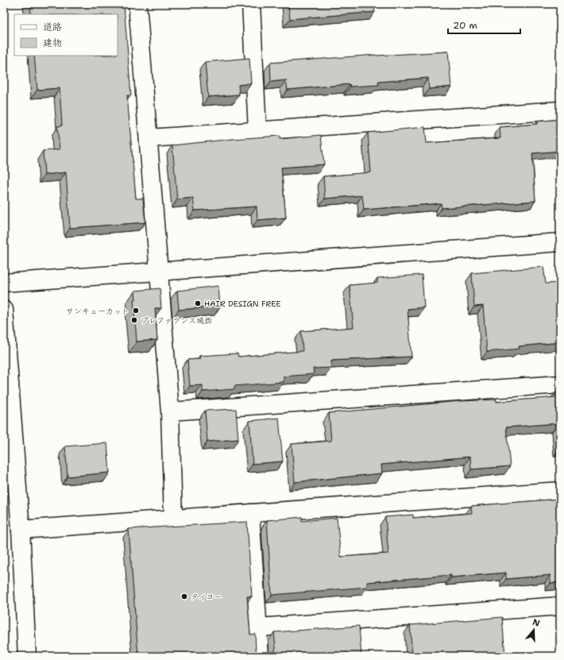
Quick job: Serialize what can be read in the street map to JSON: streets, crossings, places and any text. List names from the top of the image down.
{
  "places": [
    "HAIR DESIGN FREE",
    "サンキューカット",
    "プレファランス城西",
    "タイヨー"
  ],
  "legend": ["道路", "建物"],
  "scale_bar": "20 m",
  "north": "top"
}
